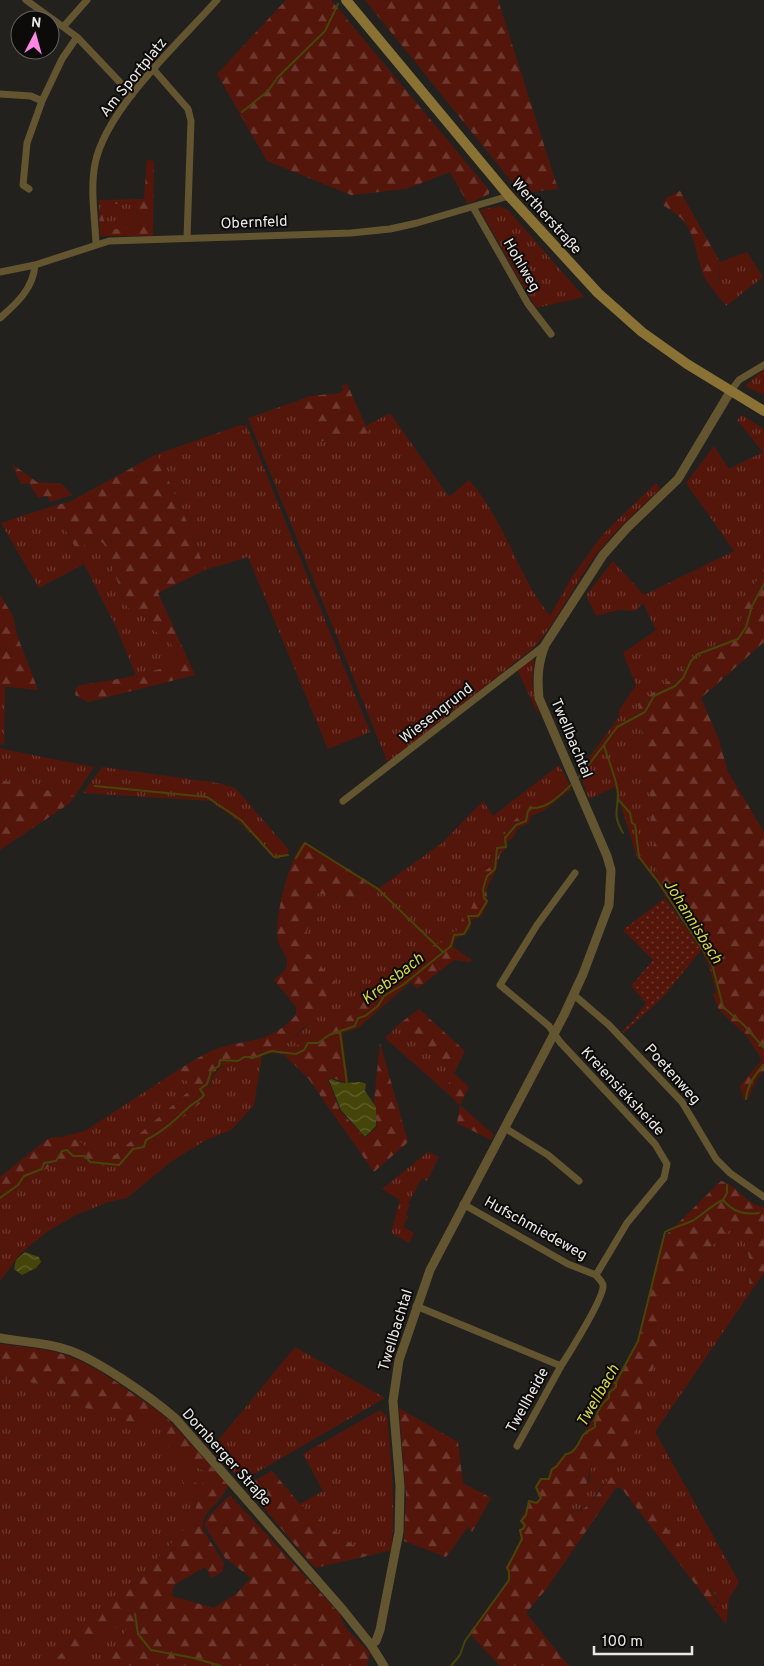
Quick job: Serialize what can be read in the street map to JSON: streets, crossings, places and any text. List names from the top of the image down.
{
  "streets": {
    "main road": ["Wertherstraße"],
    "street": [
      "Am Sportplatz",
      "Obernfeld",
      "Hohlweg",
      "Wiesengrund",
      "Twellbachtal",
      "Poetenweg",
      "Kreiensieksheide",
      "Hufschmiedeweg",
      "Twellheide",
      "Dornberger Straße"
    ]
  },
  "crossings": [
    ["Am Sportplatz", "Obernfeld"],
    ["Wertherstraße", "Obernfeld"],
    ["Wertherstraße", "Twellbachtal"],
    ["Obernfeld", "Hohlweg"],
    ["Wiesengrund", "Twellbachtal"],
    ["Twellbachtal", "Poetenweg"],
    ["Twellbachtal", "Kreiensieksheide"],
    ["Twellbachtal", "Hufschmiedeweg"],
    ["Twellbachtal", "Dornberger Straße"],
    ["Kreiensieksheide", "Hufschmiedeweg"]
  ],
  "water": ["Johannisbach", "Krebsbach", "Twellbach"],
  "scale_bar": "100 m",
  "north": "top"
}
